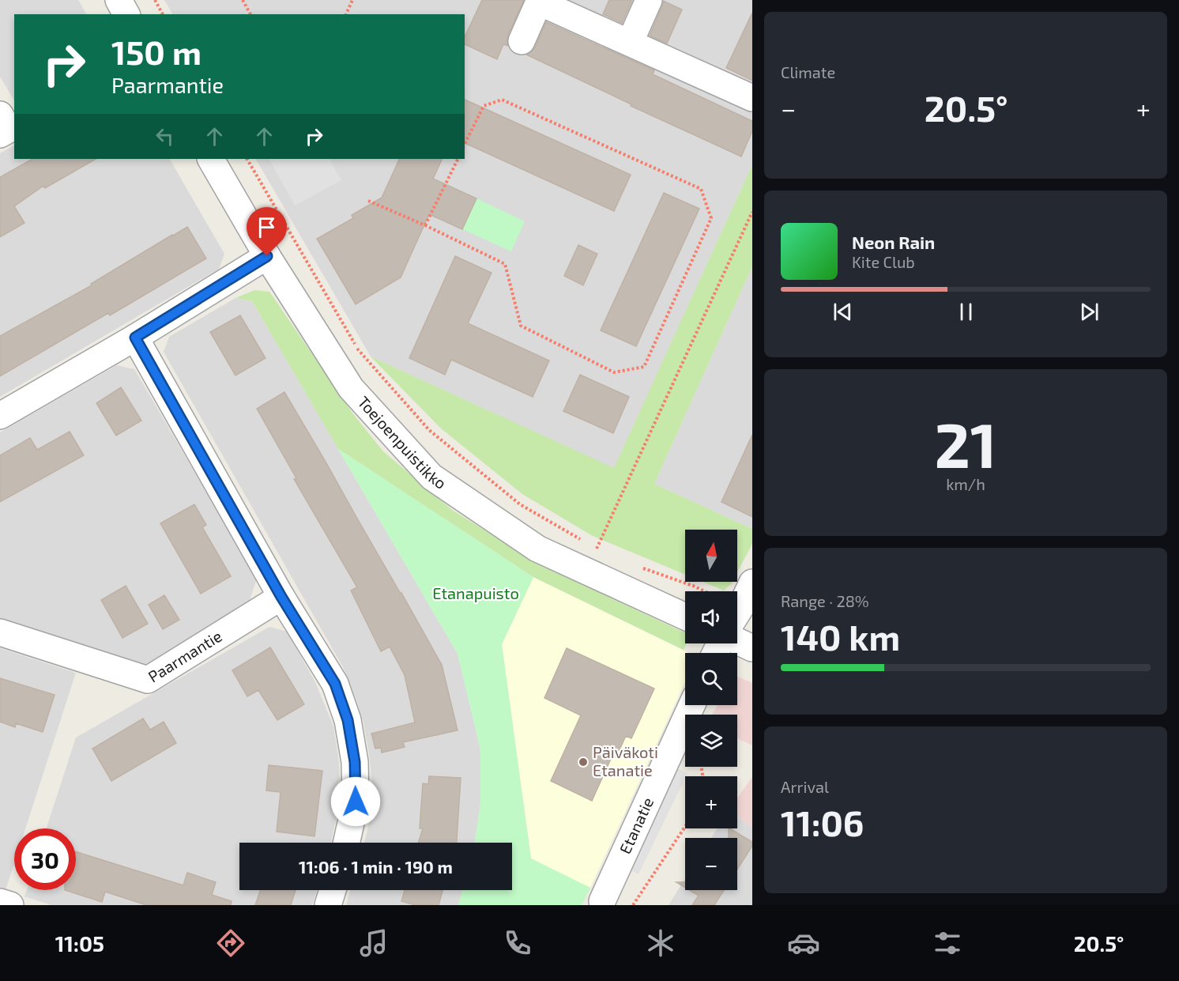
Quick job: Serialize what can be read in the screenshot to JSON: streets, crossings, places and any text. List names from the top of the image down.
{
  "streets": {
    "street": ["Toejoenpuistikko", "Paarmantie", "Etanatie"]
  },
  "parks": ["Etanapuisto"],
  "places": ["Päiväkoti Etanatie"],
  "north": "top",
  "page": {
    "tile": [
      "Climate",
      ["21", "km/h"],
      ["Range · 28%", "140 km"],
      ["Arrival", "11:06"]
    ],
    "turn": ["150 m", "Paarmantie"],
    "heat": ["−", "20.5°", "+"],
    "song": ["Neon Rain", "Kite Club"],
    "map_buttons": ["+", "−"],
    "limit": "30",
    "trip": "11:06 · 1 min · 190 m",
    "tabs": ["11:05", "20.5°"]
  }
}
